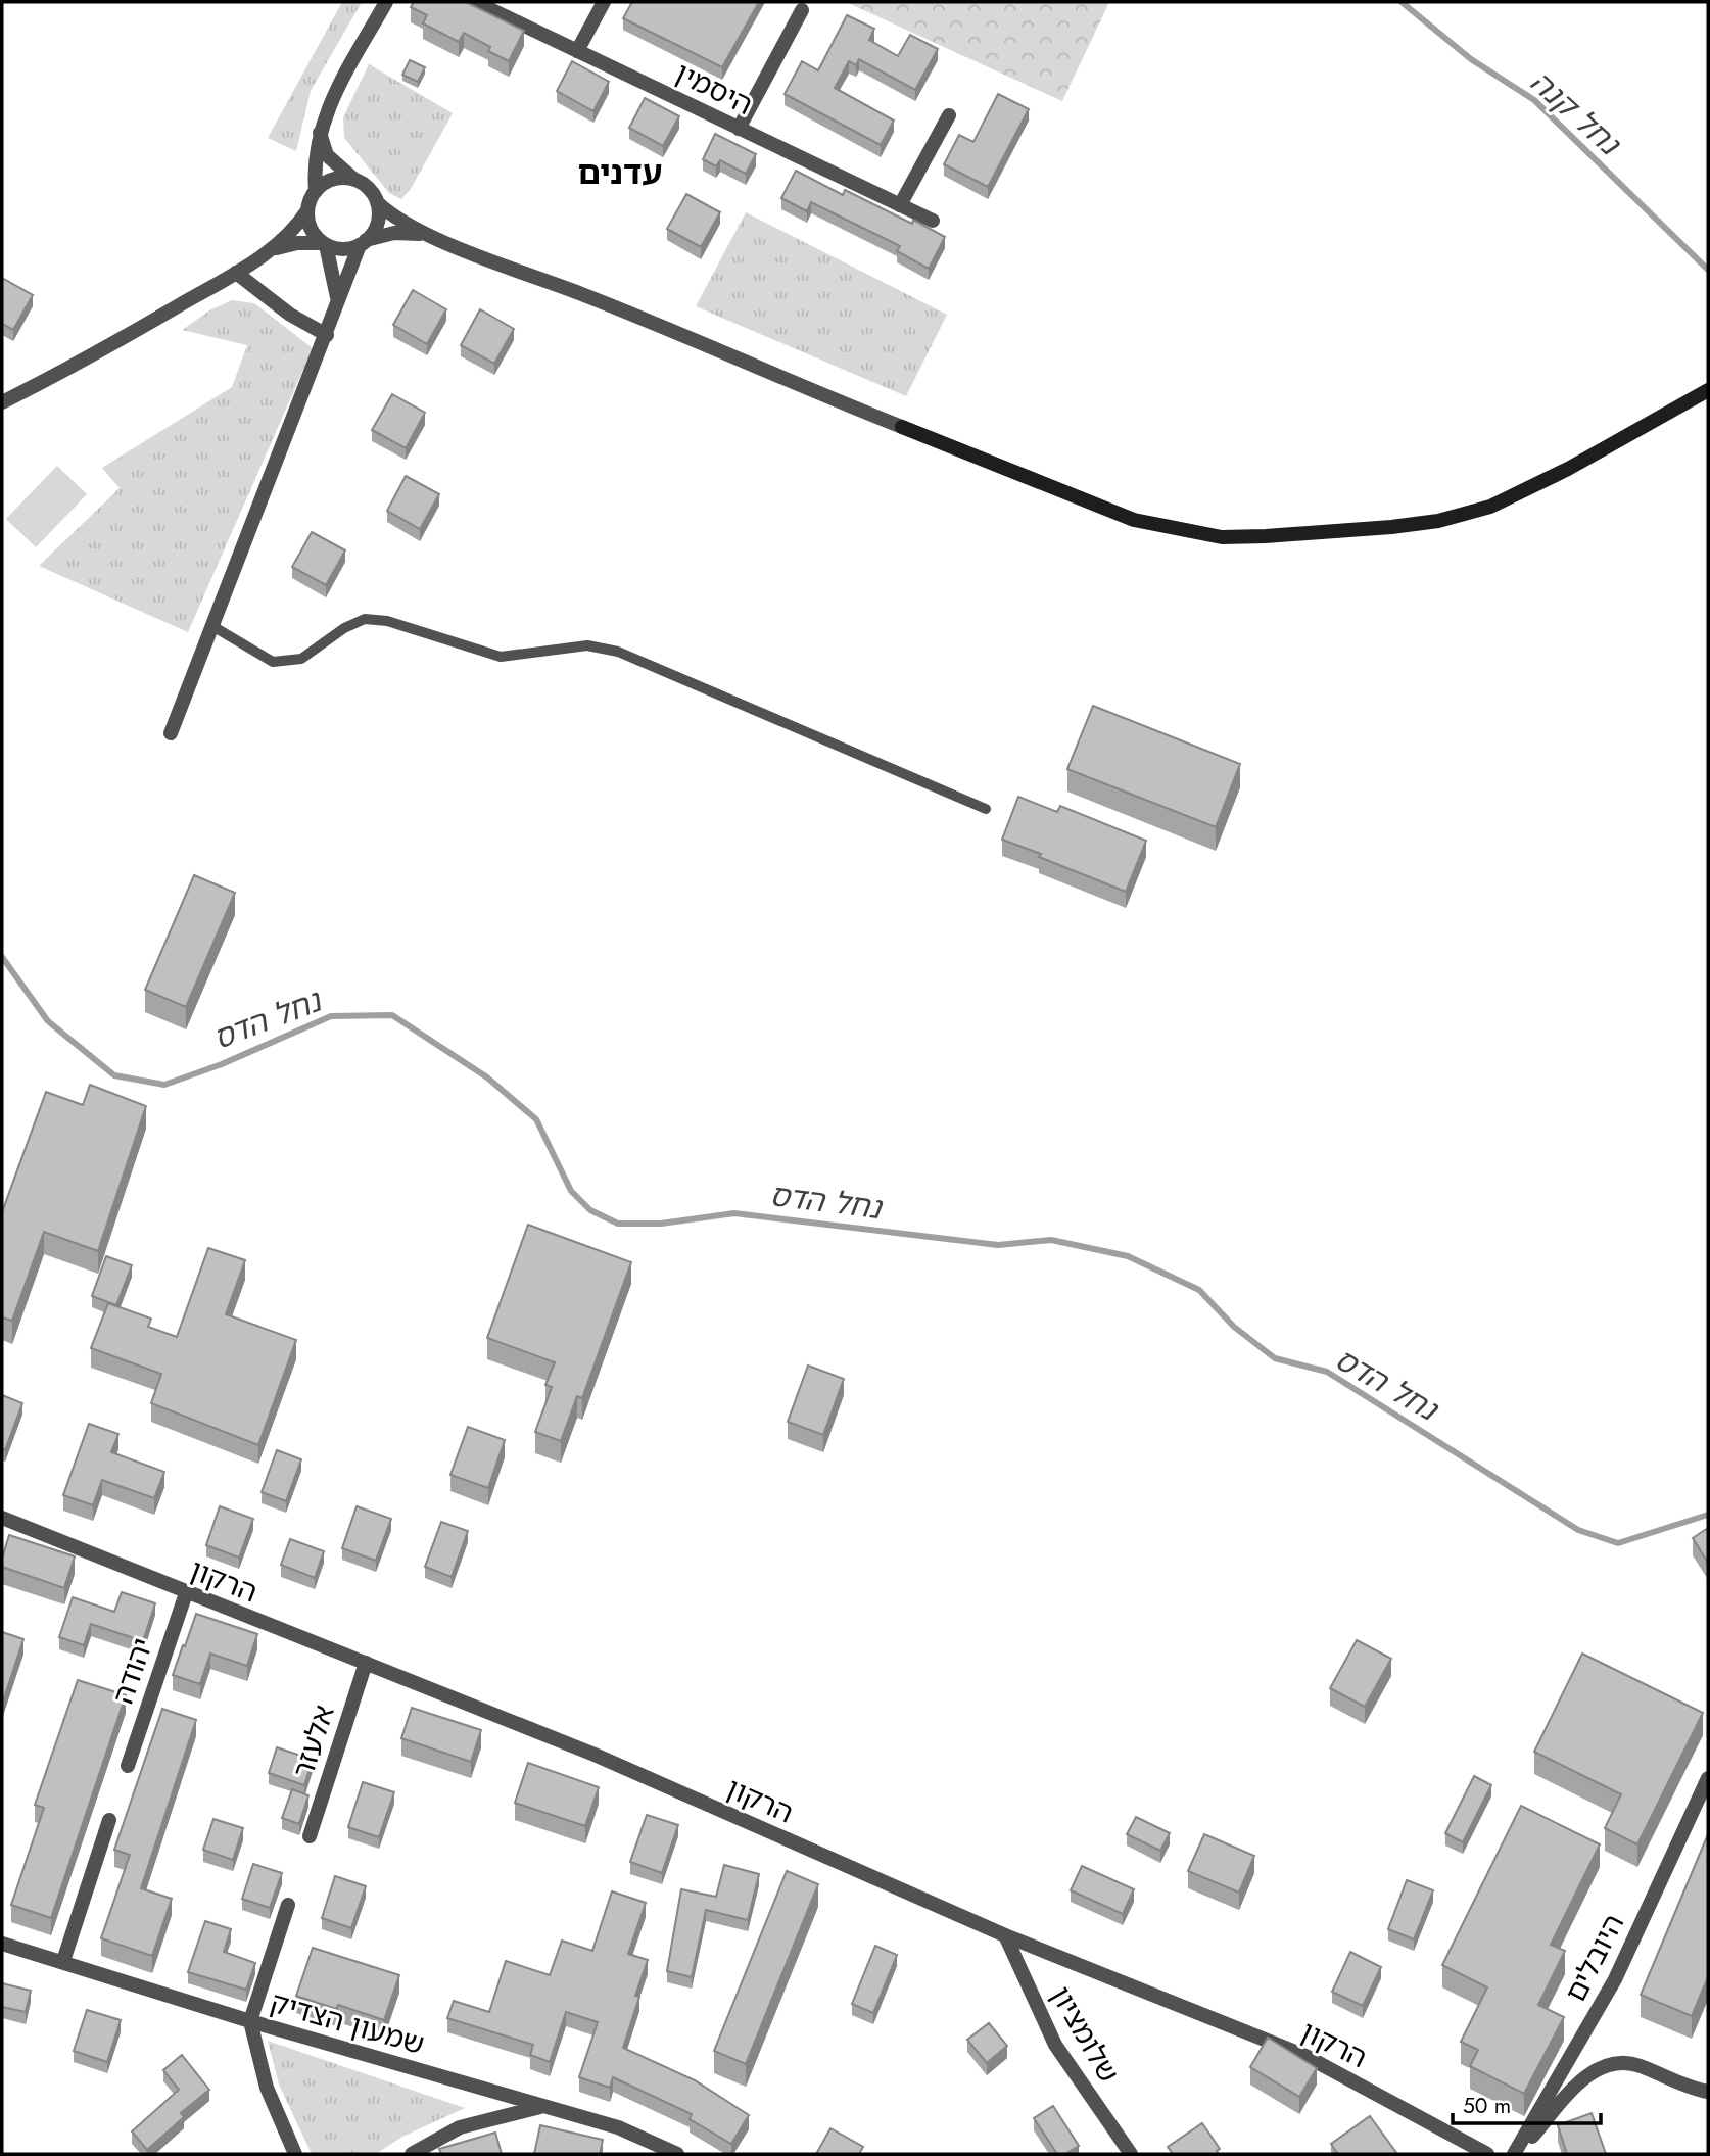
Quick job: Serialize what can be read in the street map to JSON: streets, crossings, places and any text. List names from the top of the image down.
{
  "streets": {
    "street": [
      "היסמין",
      "הרקון",
      "יהודה",
      "אלעזר",
      "היובלים",
      "שמעון הצדיק",
      "שלומציון"
    ]
  },
  "crossings": [
    ["הרקון", "יהודה"],
    ["הרקון", "אלעזר"],
    ["הרקון", "שלומציון"]
  ],
  "districts": ["עדנים"],
  "water": ["נחל קנה", "נחל הדס"],
  "scale_bar": "50 m"
}
